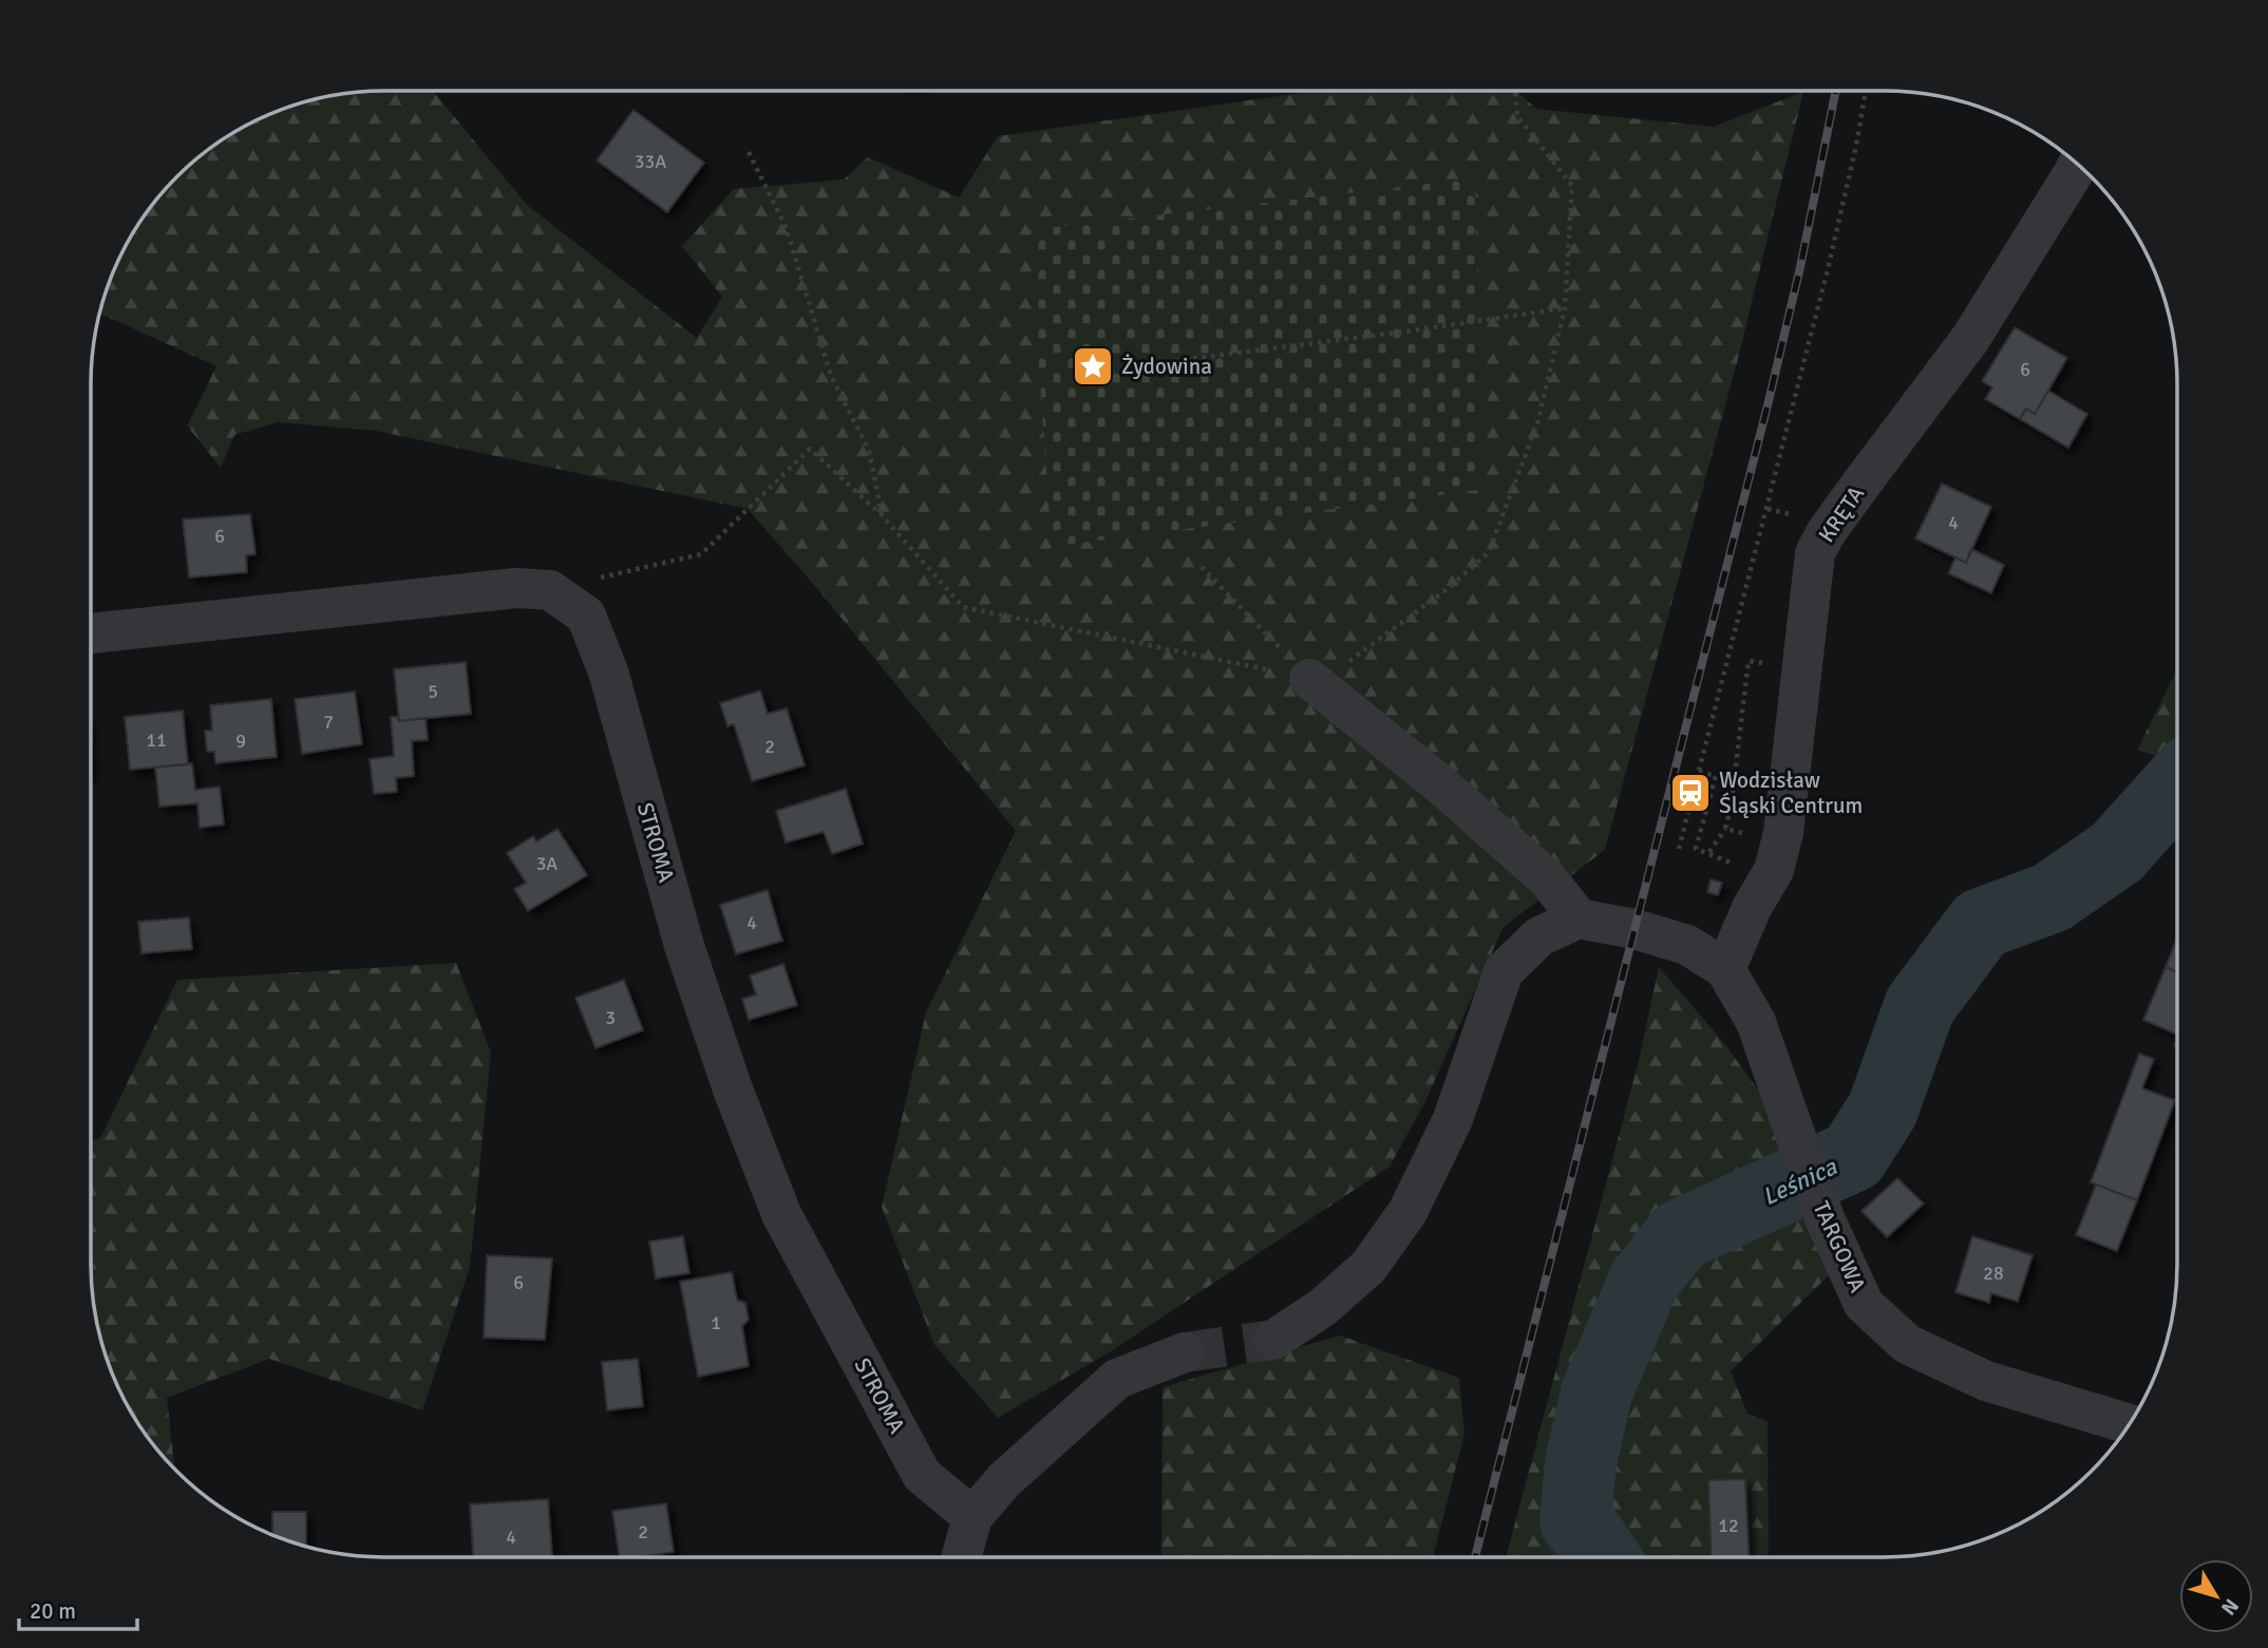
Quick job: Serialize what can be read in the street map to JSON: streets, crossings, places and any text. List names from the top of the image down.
{
  "streets": {
    "street": ["KRĘTA", "STROMA", "TARGOWA"]
  },
  "crossings": [
    ["KRĘTA", "TARGOWA"]
  ],
  "water": ["Leśnica"],
  "places": {
    "place": ["Żydowina"],
    "station": ["Wodzisław Śląski Centrum"]
  },
  "house_numbers": [
    "33A",
    "6",
    "4",
    "6",
    "5",
    "7",
    "11",
    "9",
    "2",
    "3A",
    "4",
    "3",
    "28",
    "6",
    "1",
    "12",
    "2",
    "4"
  ],
  "scale_bar": "20 m",
  "north": "bottom right"
}
